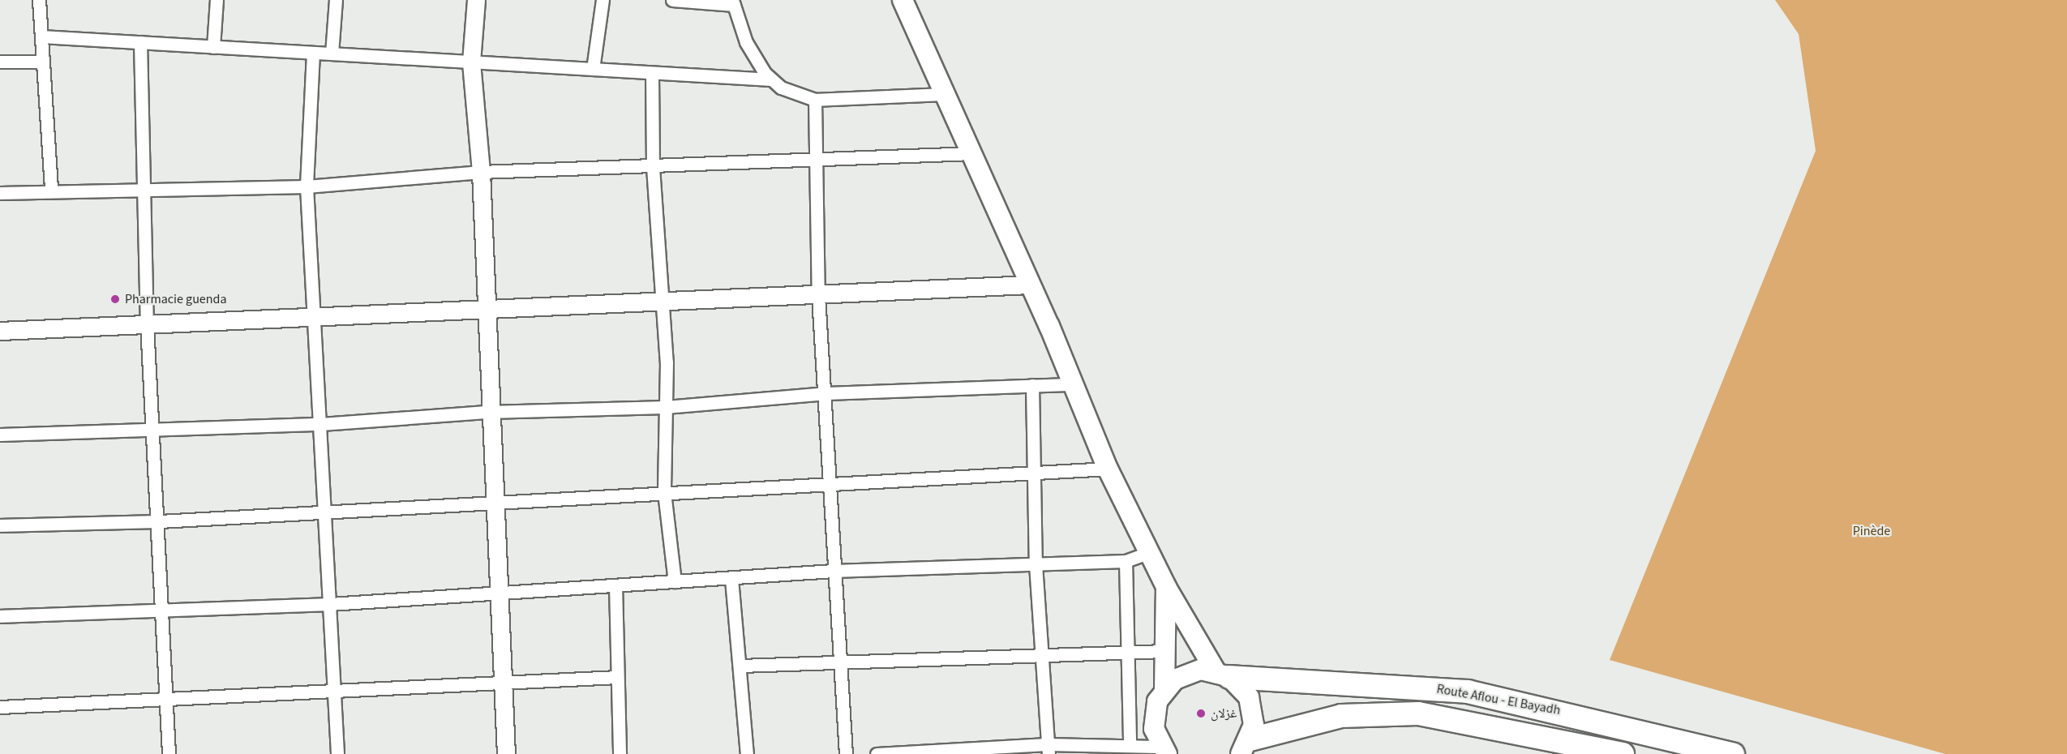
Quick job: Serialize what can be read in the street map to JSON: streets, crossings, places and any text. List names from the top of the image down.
{
  "streets": {
    "highway": ["Route Aflou - El Bayadh"]
  },
  "parks": ["Pinède"],
  "places": ["Pharmacie guenda", "غزلان"]
}
